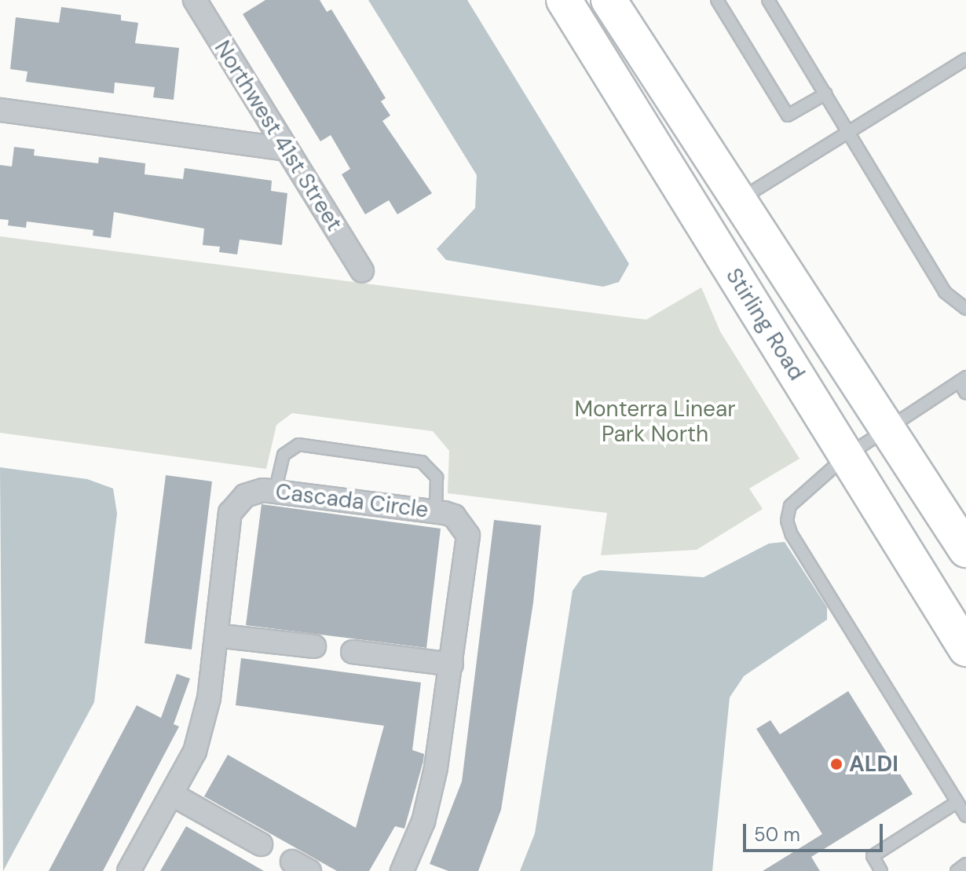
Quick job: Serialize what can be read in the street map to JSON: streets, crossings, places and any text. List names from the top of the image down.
{
  "streets": {
    "main road": ["Stirling Road"],
    "street": ["Northwest 41st Street", "Cascada Circle"]
  },
  "parks": ["Monterra Linear Park North"],
  "places": ["ALDI"],
  "scale_bar": "50 m"
}
